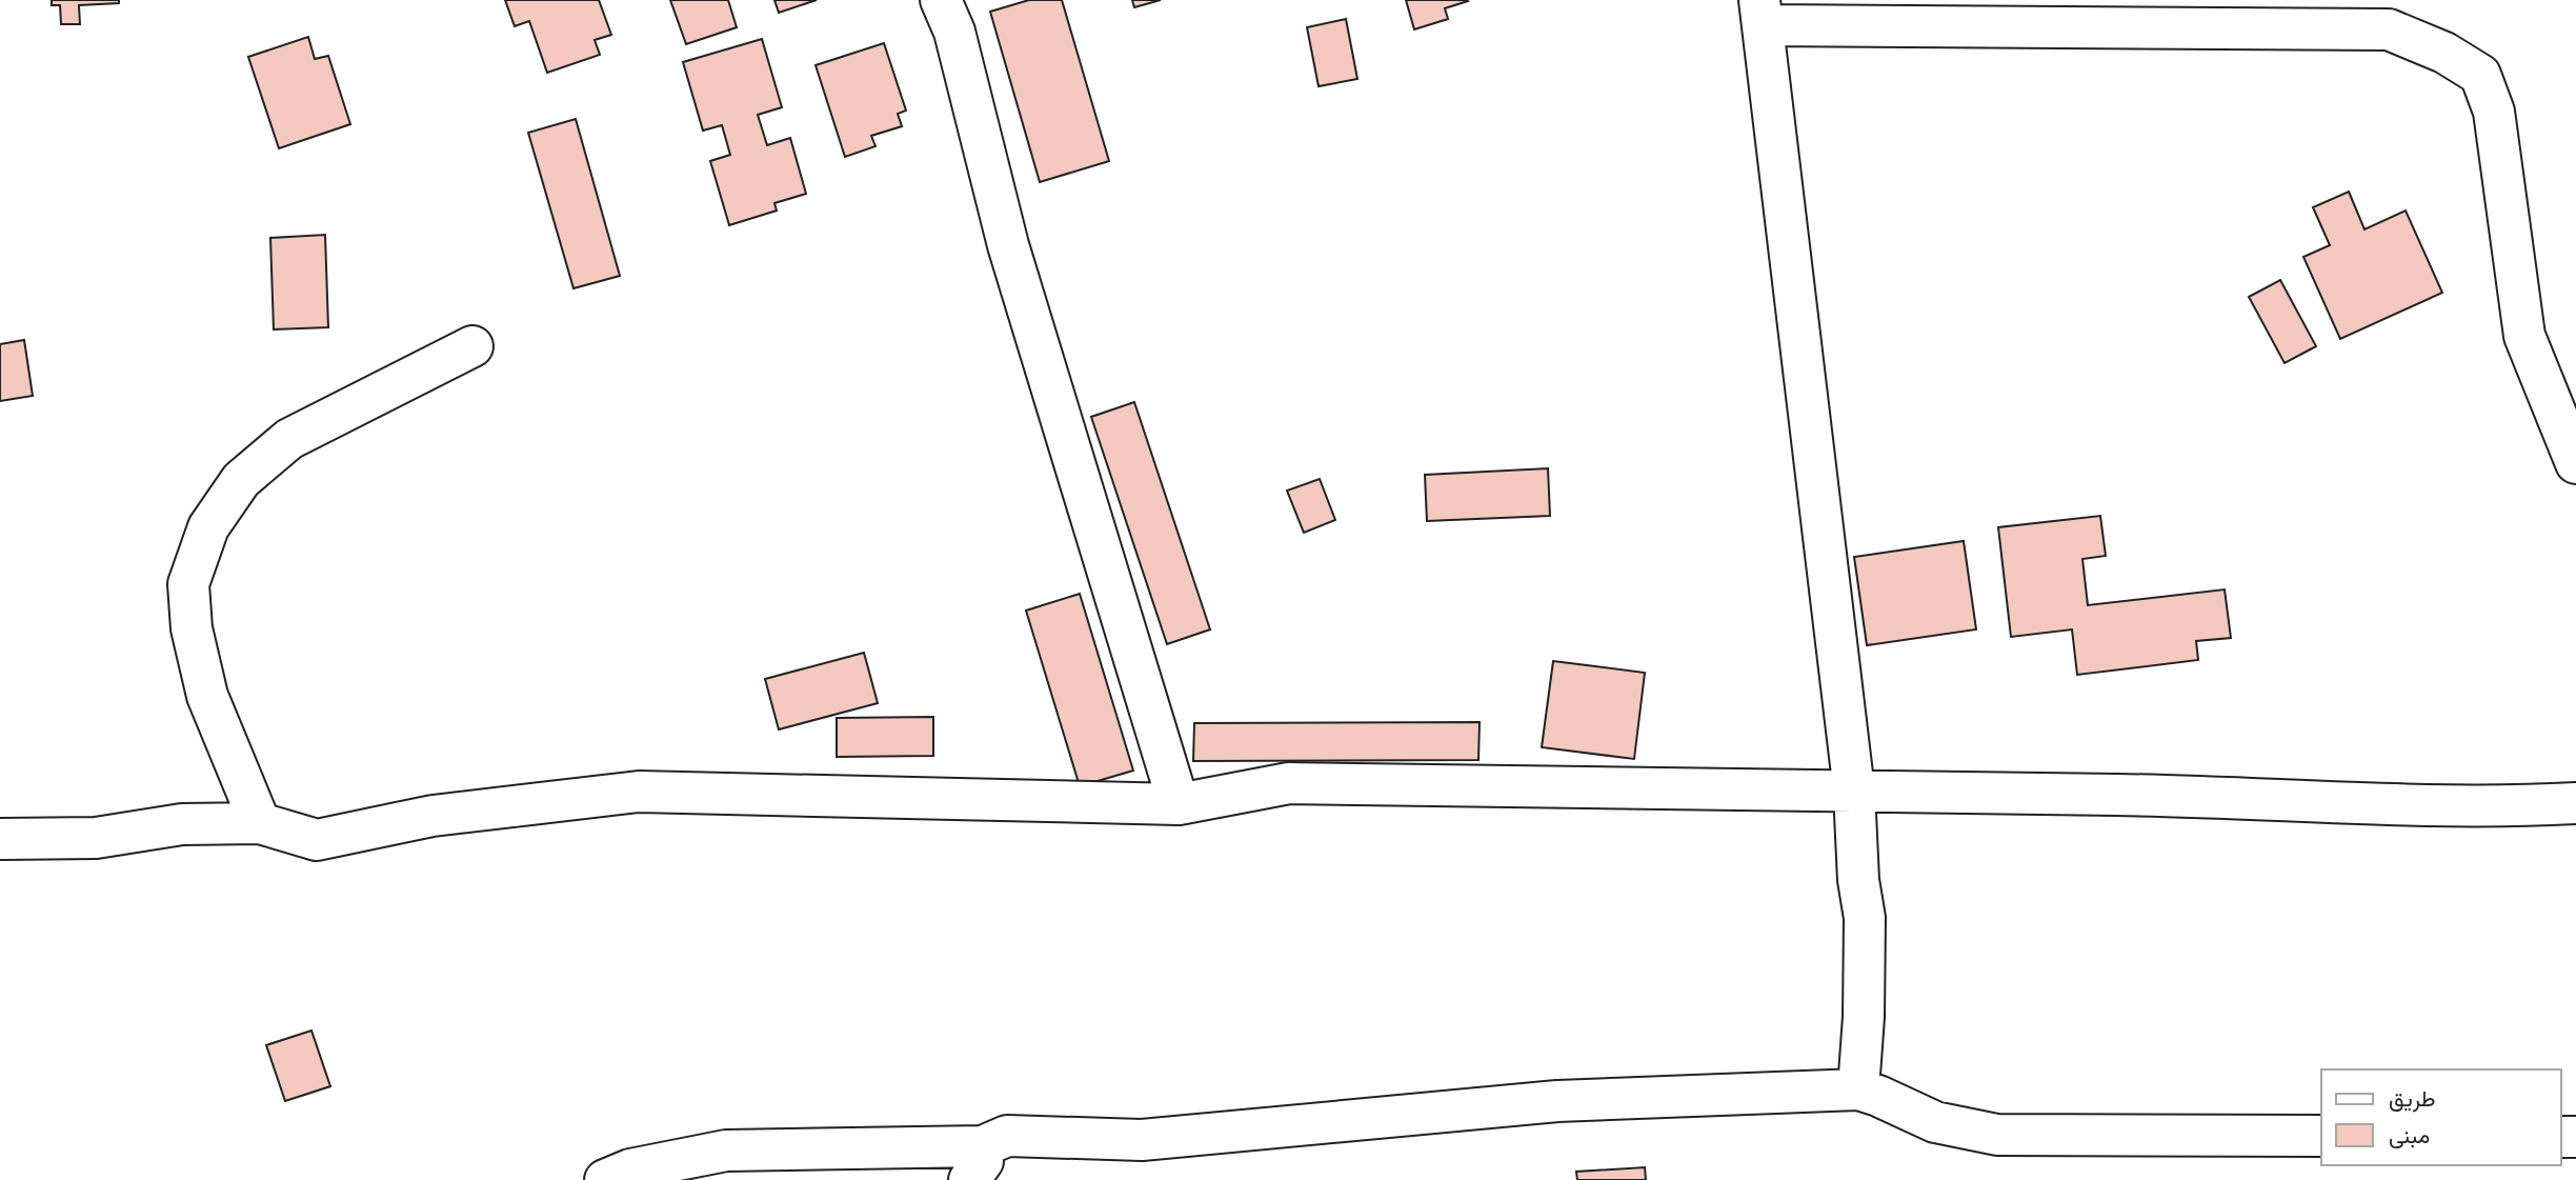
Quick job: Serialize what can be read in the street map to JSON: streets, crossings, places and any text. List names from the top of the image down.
{
  "legend": ["طريق", "مبنى"]
}
